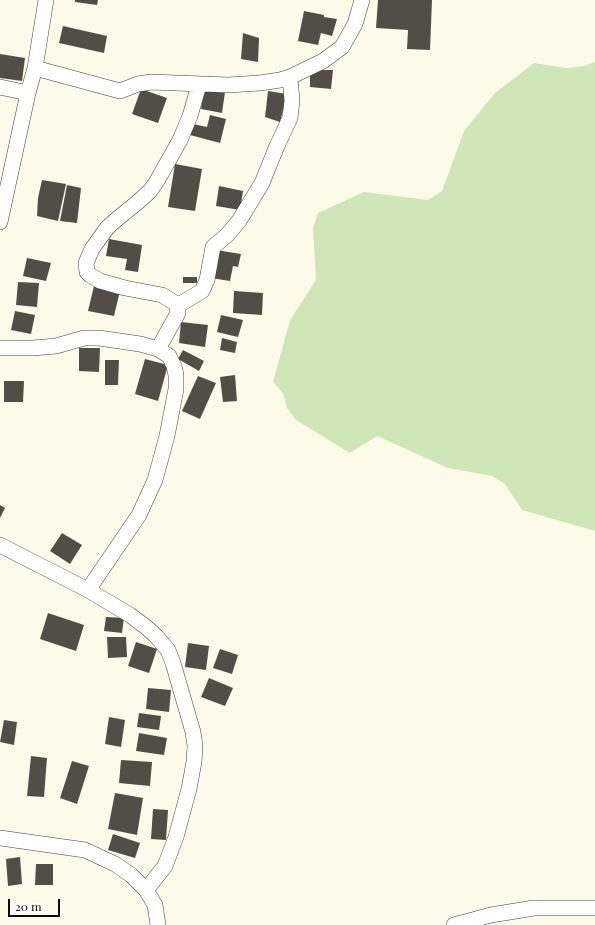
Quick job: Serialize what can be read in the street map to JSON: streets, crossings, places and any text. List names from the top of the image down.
{
  "scale_bar": "20 m"
}
